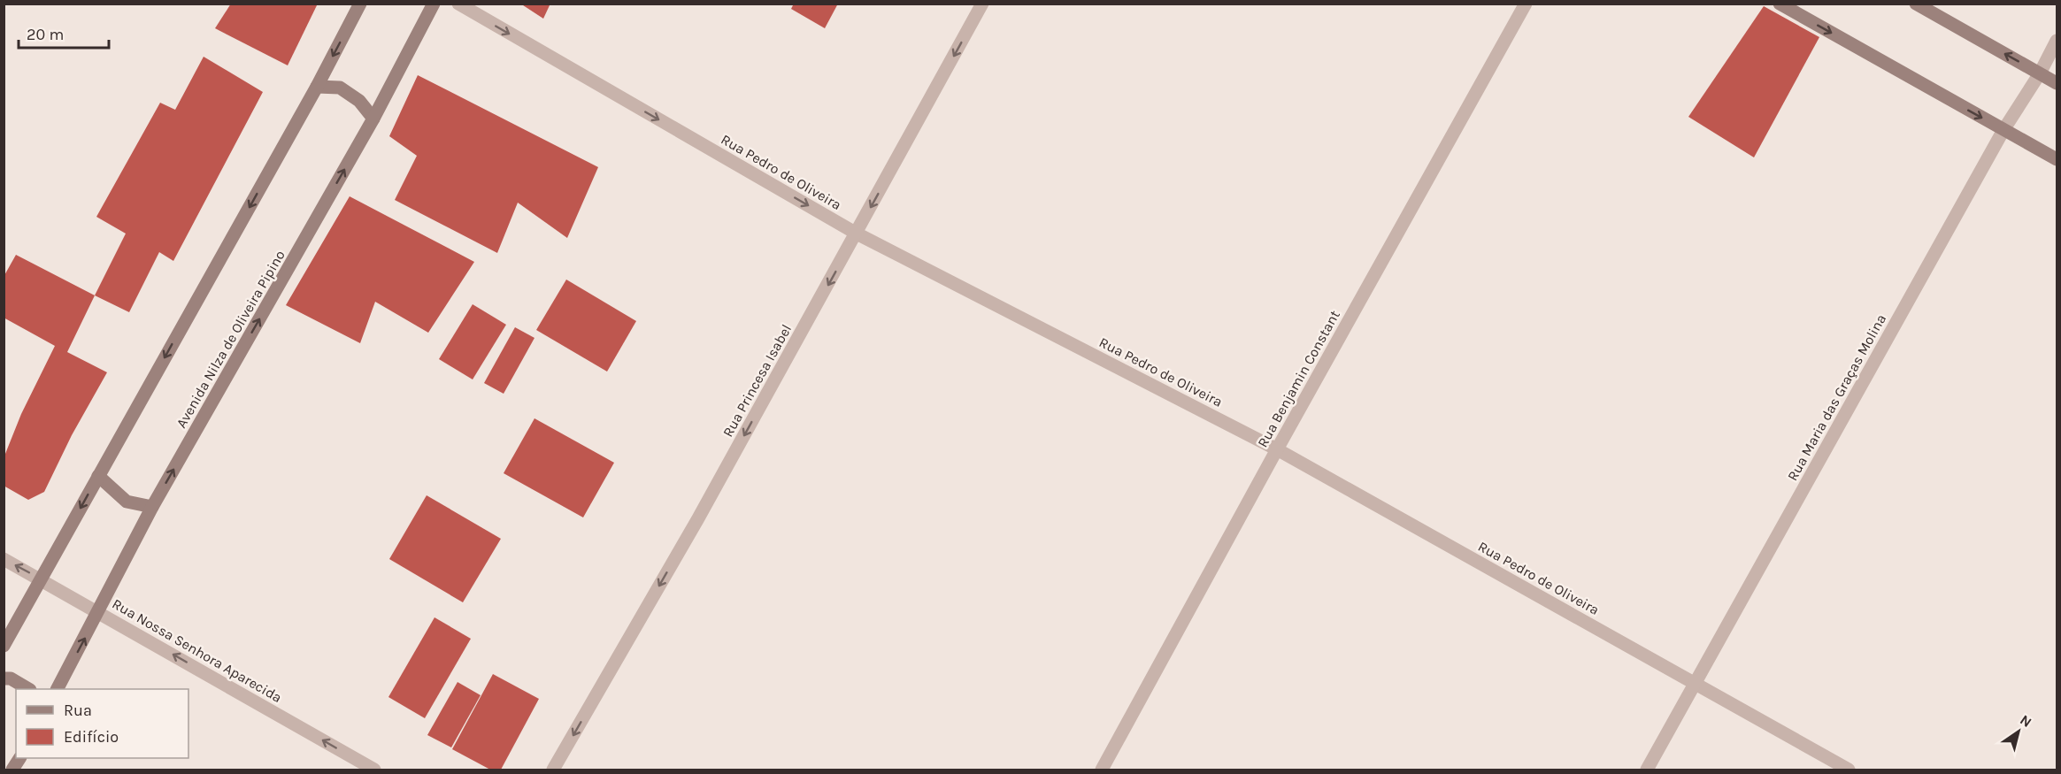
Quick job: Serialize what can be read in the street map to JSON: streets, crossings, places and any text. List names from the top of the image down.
{
  "streets": {
    "main road": ["Avenida Nilza de Oliveira Pipino"],
    "street": [
      "Rua Pedro de Oliveira",
      "Rua Benjamin Constant",
      "Rua Princesa Isabel",
      "Rua Maria das Graças Molina",
      "Rua Nossa Senhora Aparecida"
    ]
  },
  "crossings": [
    ["Rua Pedro de Oliveira", "Rua Benjamin Constant"],
    ["Rua Pedro de Oliveira", "Rua Princesa Isabel"],
    ["Rua Pedro de Oliveira", "Rua Maria das Graças Molina"],
    ["Avenida Nilza de Oliveira Pipino", "Rua Nossa Senhora Aparecida"]
  ],
  "one_way": ["Rua Princesa Isabel", "Rua Nossa Senhora Aparecida"],
  "legend": ["Rua", "Edifício"],
  "scale_bar": "20 m",
  "north": "top right"
}
